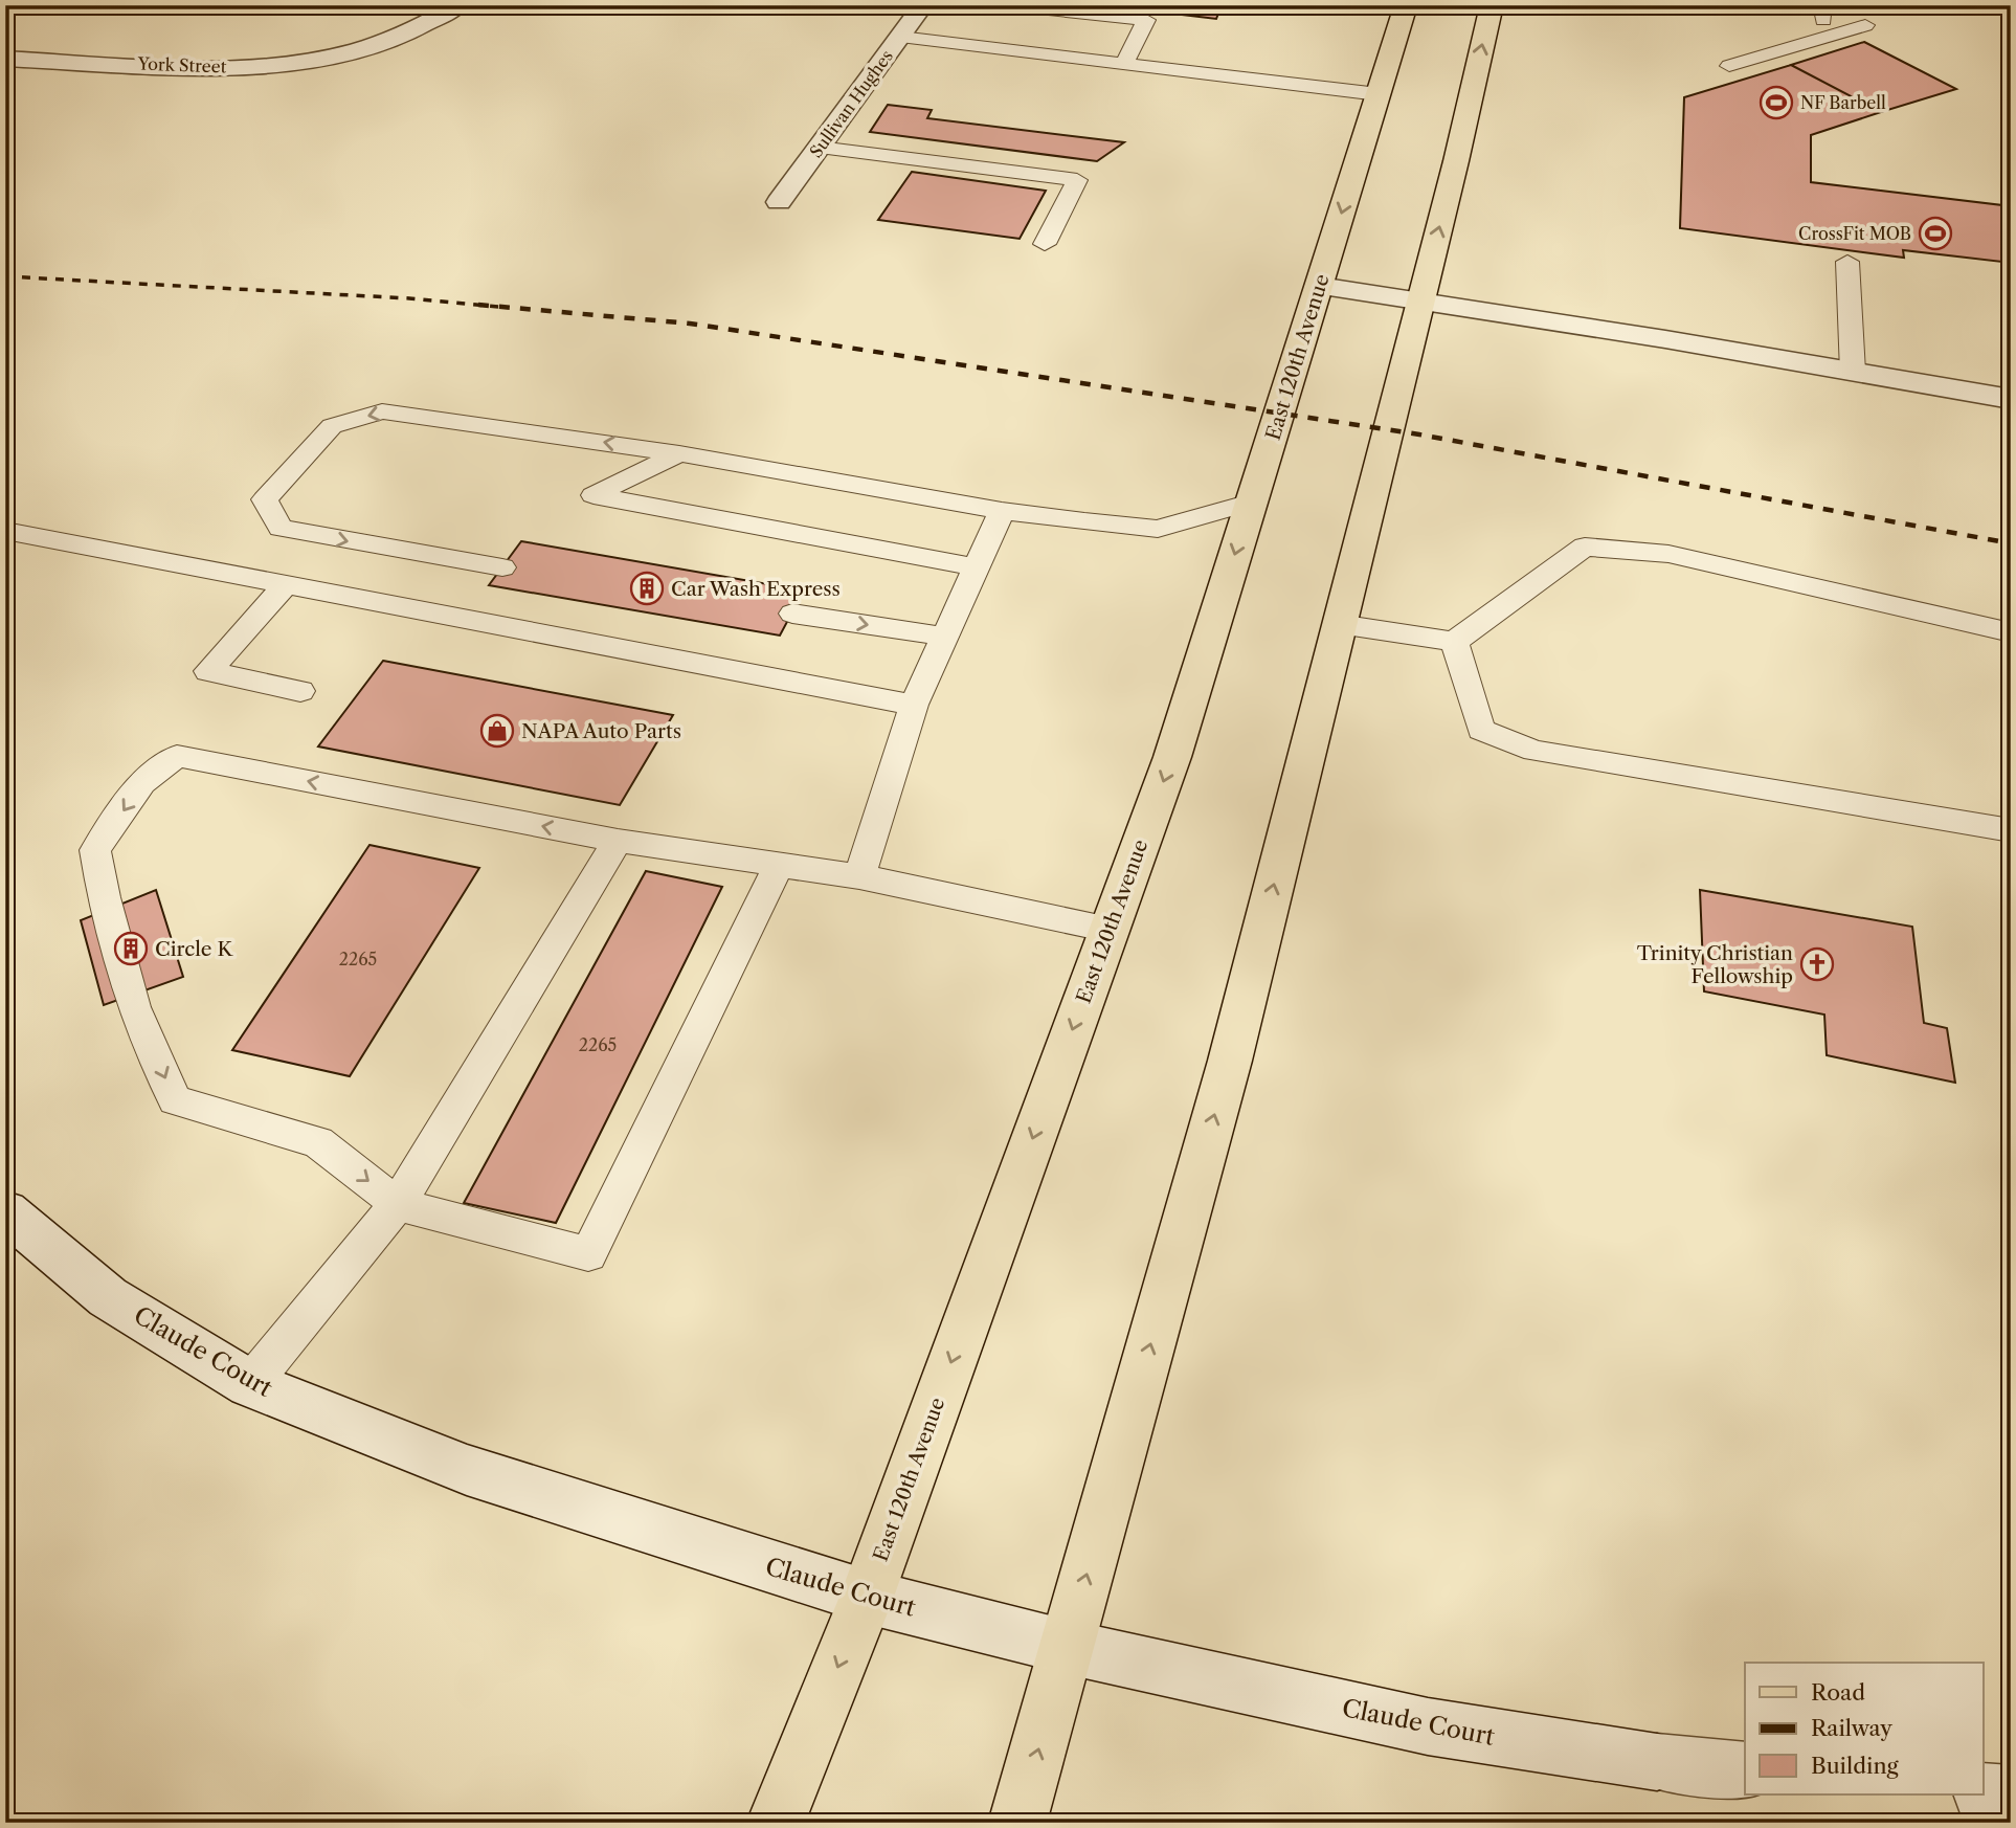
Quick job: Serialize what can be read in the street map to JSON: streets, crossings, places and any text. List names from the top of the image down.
{
  "streets": {
    "main road": ["East 120th Avenue"],
    "street": ["York Street", "Sullivan Hughes", "Claude Court"]
  },
  "crossings": [
    ["East 120th Avenue", "Claude Court"]
  ],
  "places": {
    "sports": ["NF Barbell", "CrossFit MOB"],
    "building": ["Car Wash Express", "Circle K"],
    "shop": ["NAPA Auto Parts"],
    "church": ["Trinity Christian Fellowship"]
  },
  "house_numbers": ["2265", "2265"],
  "legend": ["Road", "Railway", "Building"]
}
